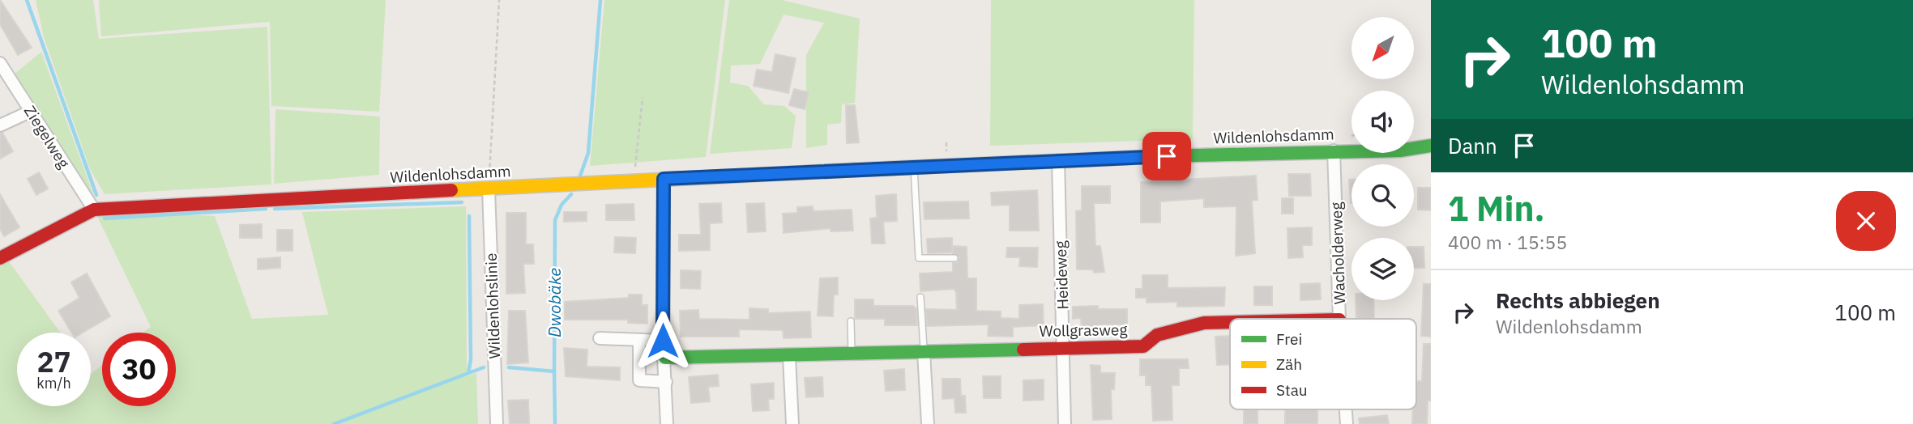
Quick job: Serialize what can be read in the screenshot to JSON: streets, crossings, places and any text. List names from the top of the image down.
{
  "streets": {
    "street": [
      "Wildenlohsdamm",
      "Ziegelweg",
      "Wacholderweg",
      "Heideweg",
      "Wildenlohslinie",
      "Wollgrasweg"
    ]
  },
  "crossings": [
    ["Wildenlohsdamm", "Ziegelweg"],
    ["Wildenlohsdamm", "Wacholderweg"],
    ["Wildenlohsdamm", "Heideweg"],
    ["Wildenlohsdamm", "Wildenlohslinie"],
    ["Heideweg", "Wollgrasweg"]
  ],
  "water": ["Dwobäke"],
  "legend": ["Frei", "Zäh", "Stau"],
  "north": "bottom left",
  "page": {
    "turn": ["100 m", "Wildenlohsdamm"],
    "then": "Dann",
    "heading": ["1 Min.", "400 m · 15:55"],
    "list": [
      {
        "name": "Rechts abbiegen",
        "note": "Wildenlohsdamm",
        "value": "100 m"
      }
    ],
    "speed": "27 km/h",
    "limit": "30"
  }
}
